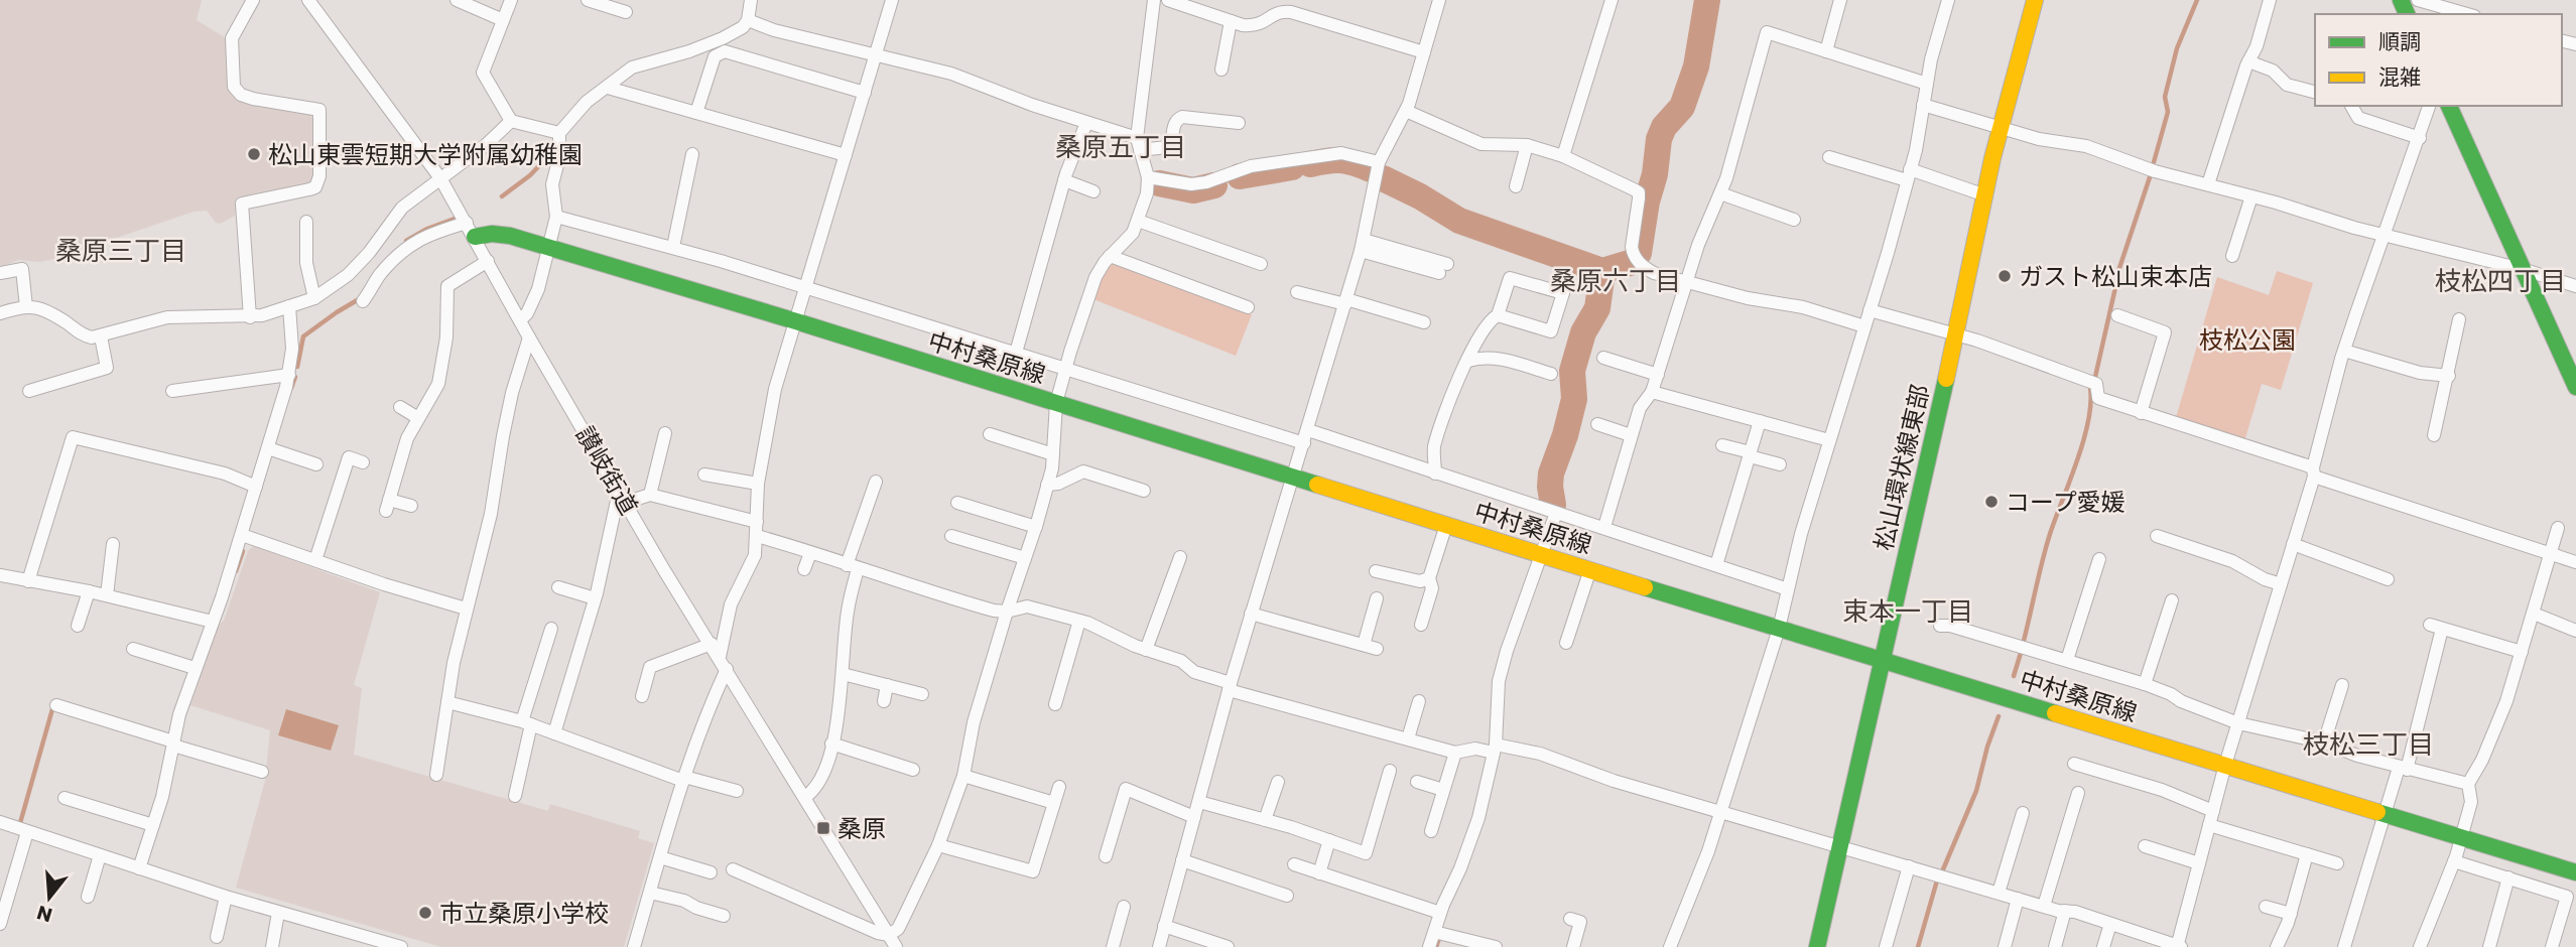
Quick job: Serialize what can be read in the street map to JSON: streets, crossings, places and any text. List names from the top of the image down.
{
  "streets": {
    "street": ["中村桑原線", "松山環状線東部", "讃岐街道"]
  },
  "crossings": [
    ["中村桑原線", "松山環状線東部"],
    ["中村桑原線", "讃岐街道"]
  ],
  "districts": [
    "桑原五丁目",
    "桑原三丁目",
    "桑原六丁目",
    "枝松四丁目",
    "束本一丁目",
    "枝松三丁目"
  ],
  "parks": ["枝松公園"],
  "places": {
    "other": [
      "松山東雲短期大学附属幼稚園",
      "ガスト松山束本店",
      "コープ愛媛",
      "市立桑原小学校"
    ],
    "transit": ["桑原"]
  },
  "legend": ["順調", "混雑"],
  "north": "bottom"
}
